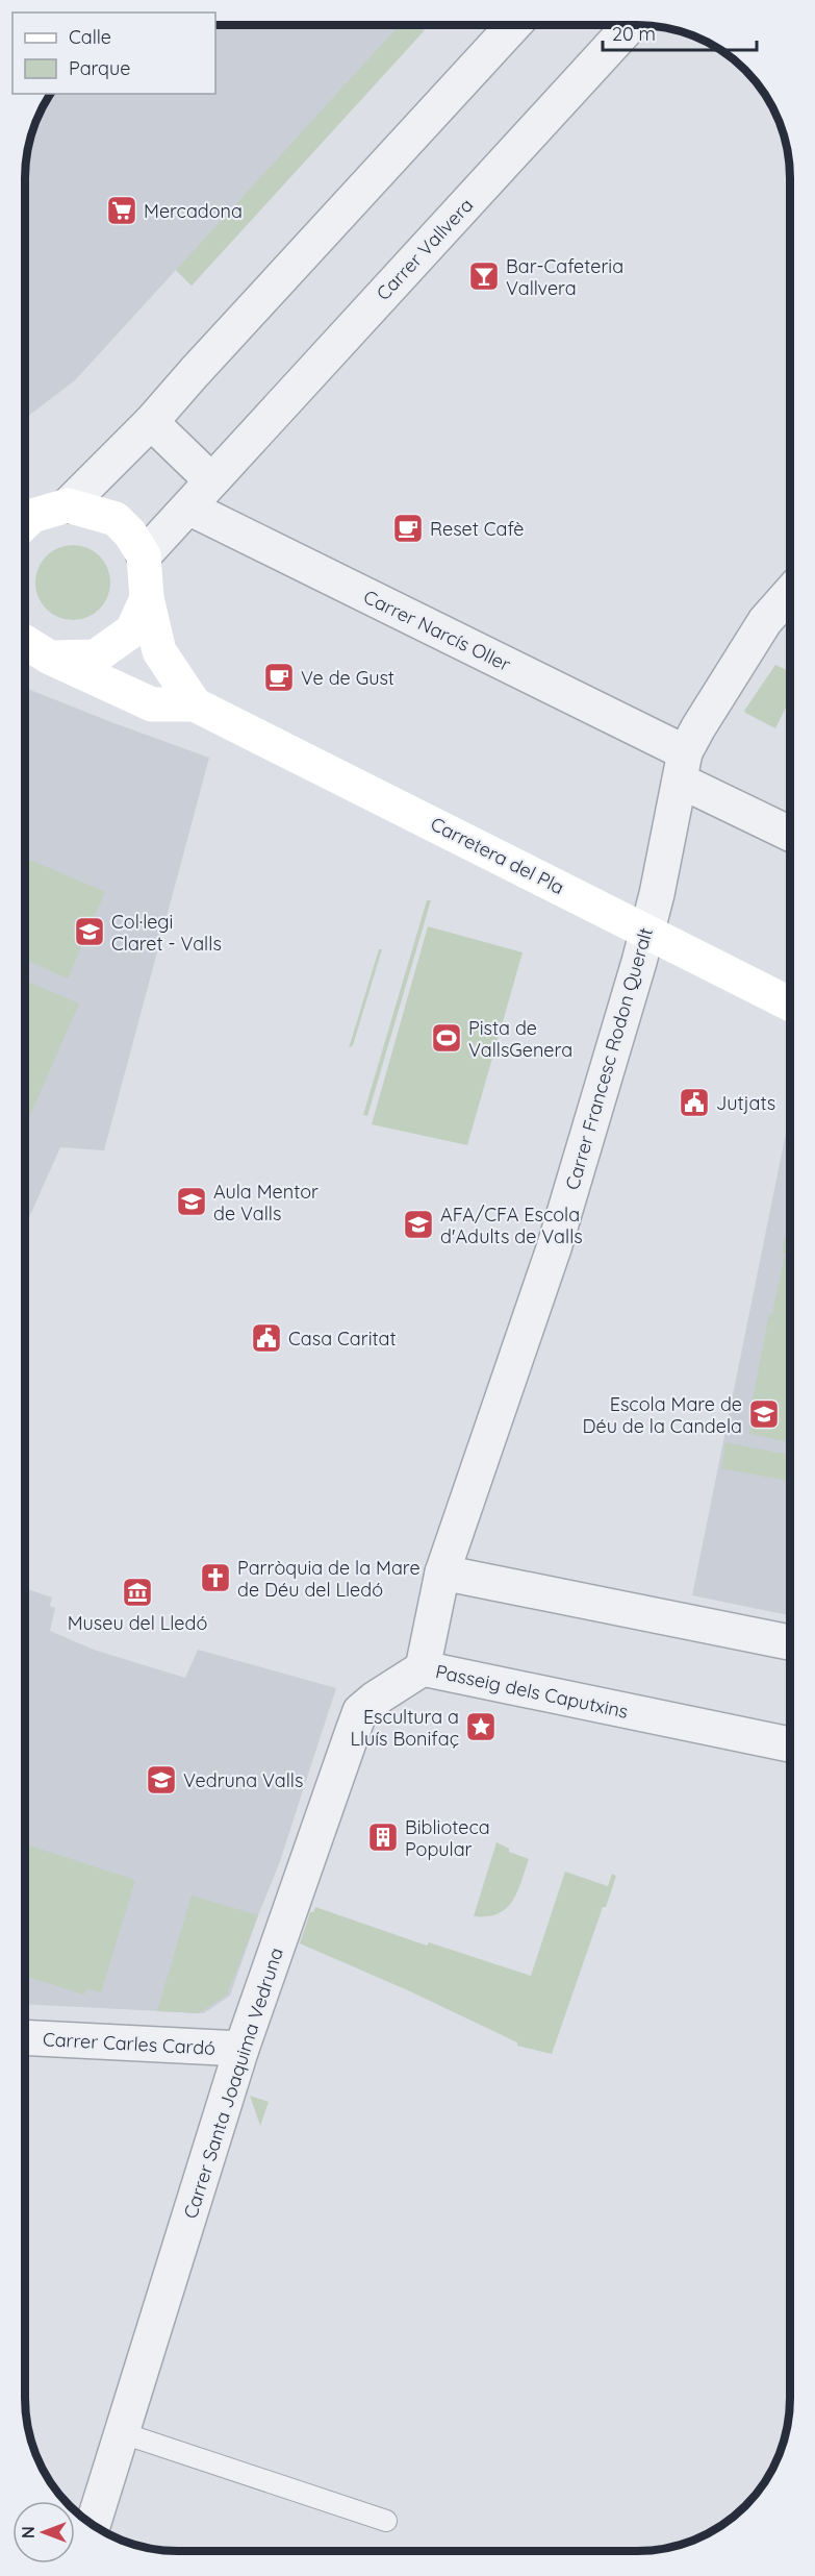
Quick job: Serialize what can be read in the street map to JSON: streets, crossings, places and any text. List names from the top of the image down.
{
  "streets": {
    "main road": ["Carretera del Pla"],
    "street": [
      "Carrer Vallvera",
      "Carrer Narcís Oller",
      "Carrer Francesc Rodon Queralt",
      "Passeig dels Caputxins",
      "Carrer Carles Cardó",
      "Carrer Santa Joaquima Vedruna"
    ]
  },
  "crossings": [
    ["Carrer Vallvera", "Carrer Narcís Oller"],
    ["Carrer Narcís Oller", "Carrer Francesc Rodon Queralt"],
    ["Carretera del Pla", "Carrer Francesc Rodon Queralt"],
    ["Carrer Francesc Rodon Queralt", "Passeig dels Caputxins"],
    ["Passeig dels Caputxins", "Carrer Santa Joaquima Vedruna"],
    ["Carrer Carles Cardó", "Carrer Santa Joaquima Vedruna"]
  ],
  "places": {
    "supermarket": ["Mercadona"],
    "bar": ["Bar-Cafeteria Vallvera"],
    "cafe": ["Reset Cafè", "Ve de Gust"],
    "school or university": [
      "Col·legi Claret - Valls",
      "Aula Mentor de Valls",
      "AFA/CFA Escola d'Adults de Valls",
      "Escola Mare de Déu de la Candela",
      "Vedruna Valls"
    ],
    "sports": ["Pista de VallsGenera"],
    "public building": ["Jutjats", "Casa Caritat"],
    "church": ["Parròquia de la Mare de Déu del Lledó"],
    "museum": ["Museu del Lledó"],
    "place": ["Escultura a Lluís Bonifaç"],
    "building": ["Biblioteca Popular"]
  },
  "legend": ["Calle", "Parque"],
  "scale_bar": "20 m",
  "north": "left"
}
